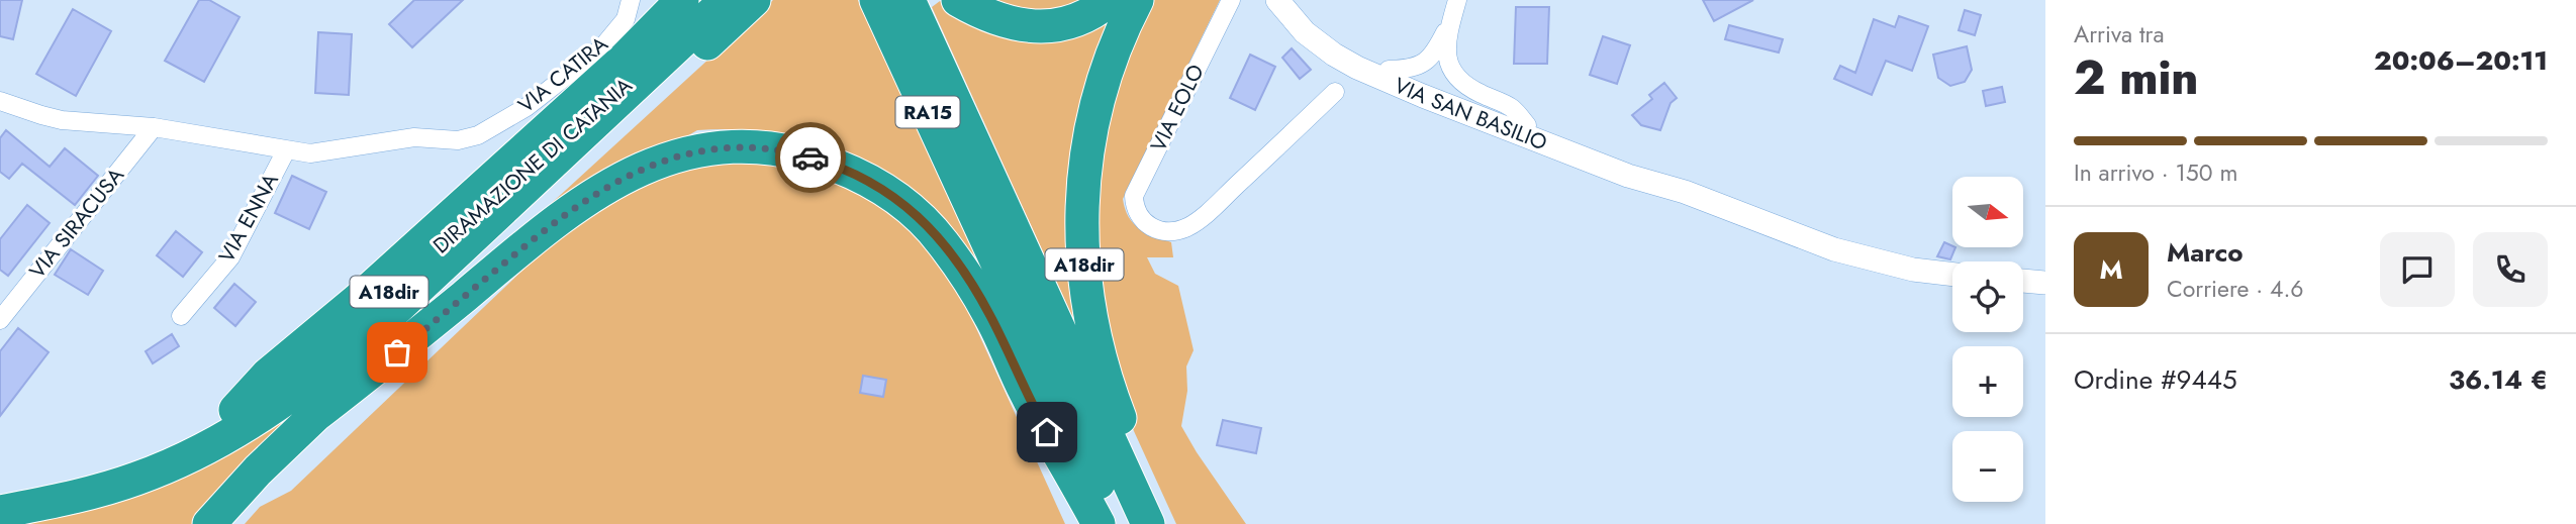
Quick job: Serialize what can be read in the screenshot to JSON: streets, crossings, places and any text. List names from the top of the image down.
{
  "streets": {
    "highway": ["RA15", "DIRAMAZIONE DI CATANIA", "A18dir"],
    "street": [
      "VIA CATIRA",
      "VIA EOLO",
      "VIA SAN BASILIO",
      "VIA ENNA",
      "VIA SIRACUSA"
    ]
  },
  "crossings": [
    ["VIA CATIRA", "VIA ENNA"]
  ],
  "north": "right",
  "page": {
    "heading": ["2 min", "Arriva tra", "20:06–20:11"],
    "panel": [
      "Marco",
      "Corriere · 4.6",
      "Ordine #9445",
      "36.14 €"
    ],
    "bar": "In arrivo · 150 m",
    "map_buttons": ["+", "−"],
    "round": "M"
  }
}
